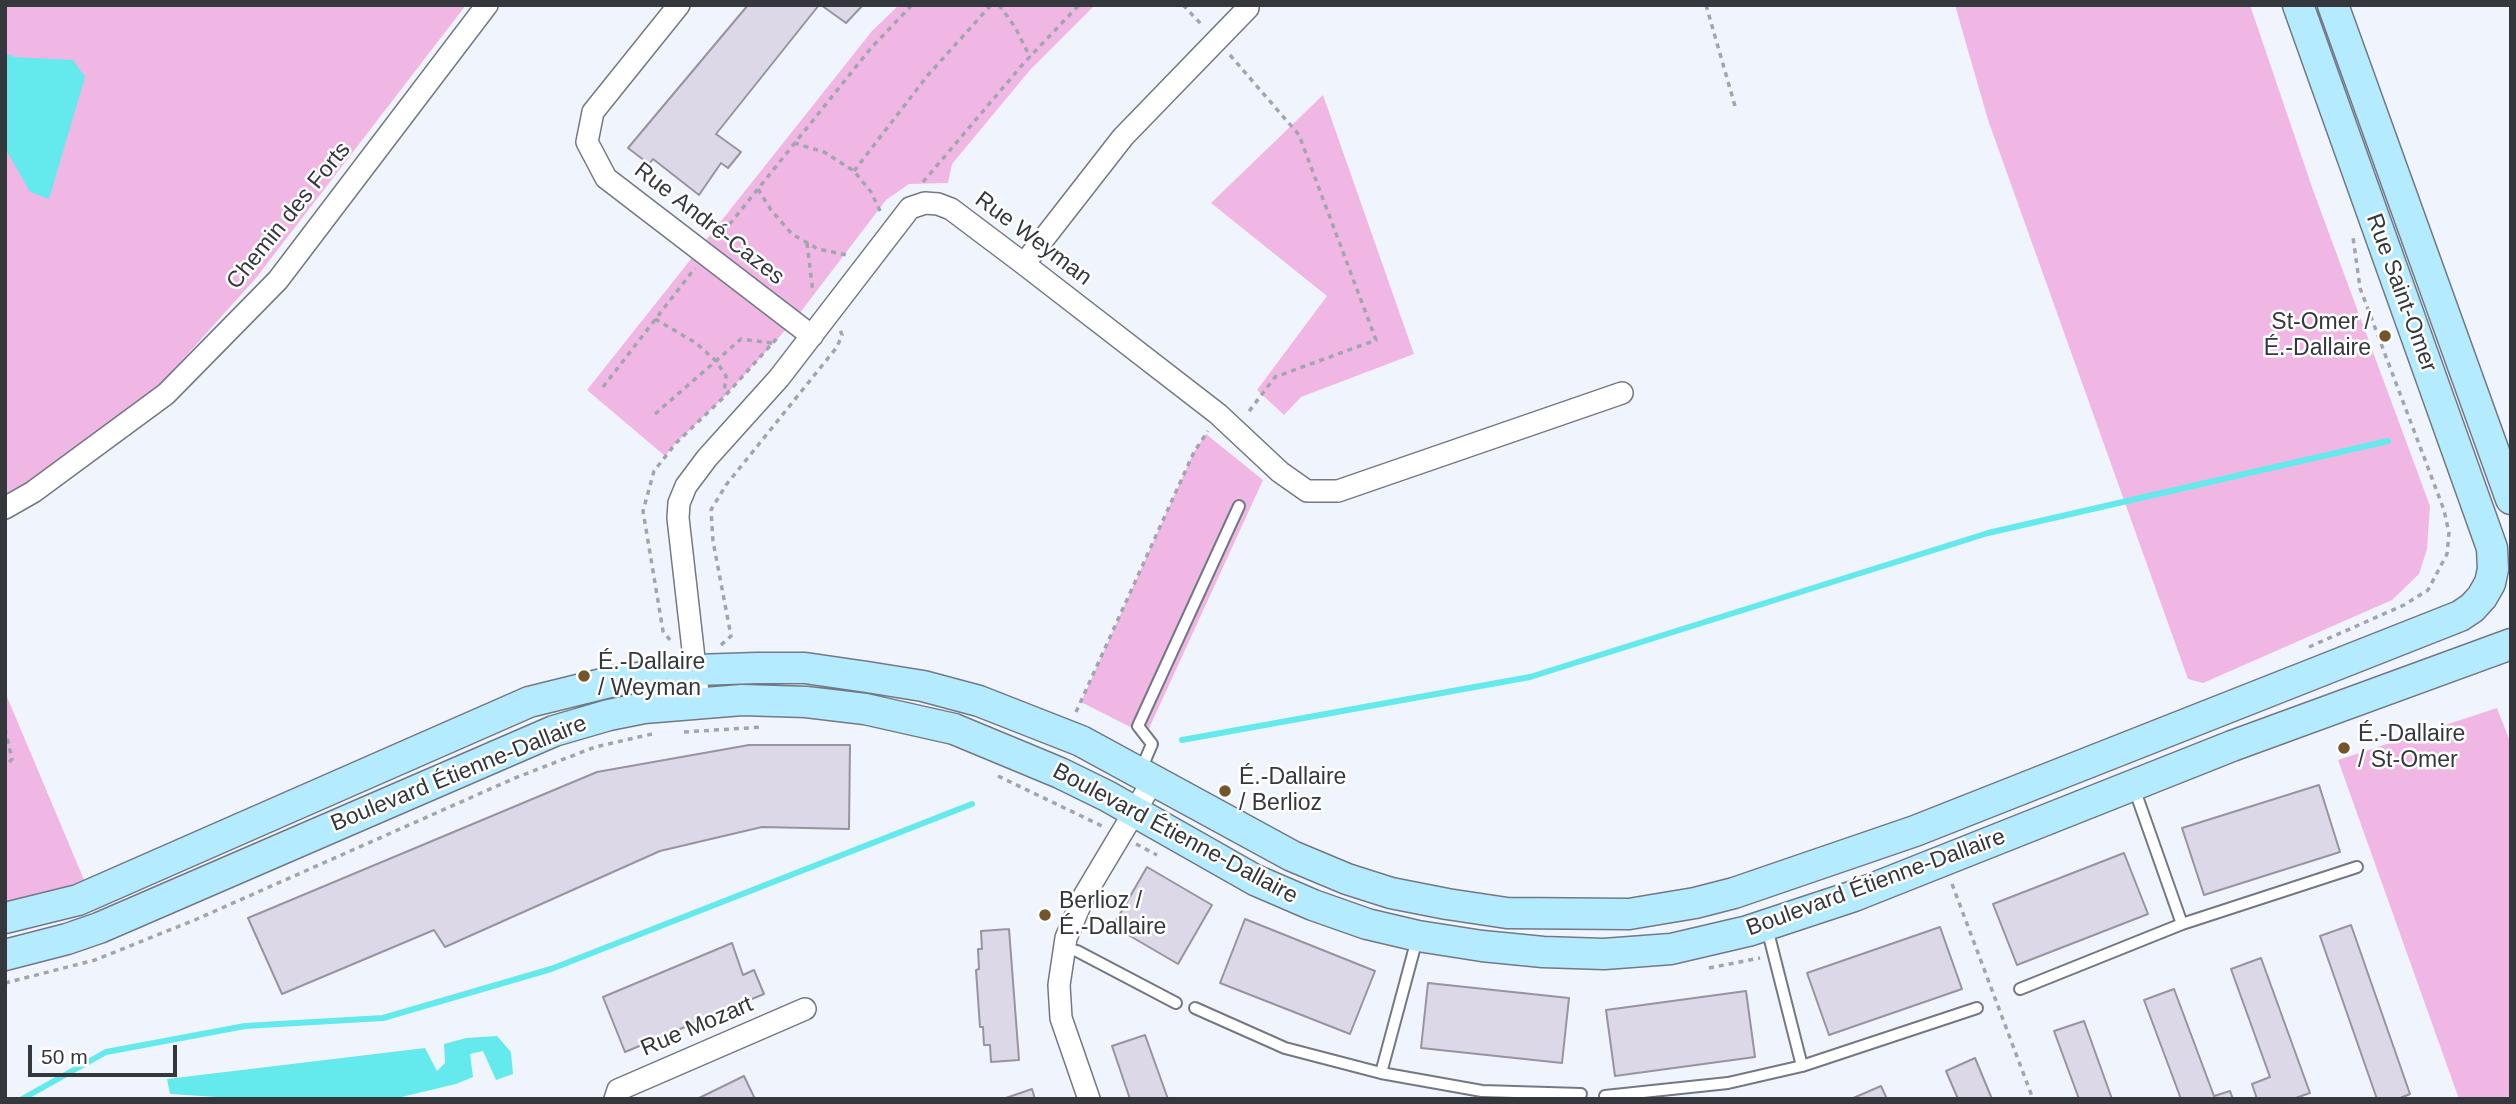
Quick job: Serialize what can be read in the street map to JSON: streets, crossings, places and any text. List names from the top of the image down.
{
  "streets": {
    "street": [
      "Chemin des Forts",
      "Rue André-Cazes",
      "Rue Weyman",
      "Rue Saint-Omer",
      "Boulevard Étienne-Dallaire",
      "Rue Mozart"
    ]
  },
  "crossings": [
    ["Rue André-Cazes", "Rue Weyman"],
    ["Rue Weyman", "Boulevard Étienne-Dallaire"],
    ["Rue Saint-Omer", "Boulevard Étienne-Dallaire"]
  ],
  "places": [
    "St-Omer / É.-Dallaire",
    "É.-Dallaire / Weyman",
    "É.-Dallaire / St-Omer",
    "É.-Dallaire / Berlioz",
    "Berlioz / É.-Dallaire"
  ],
  "scale_bar": "50 m"
}
